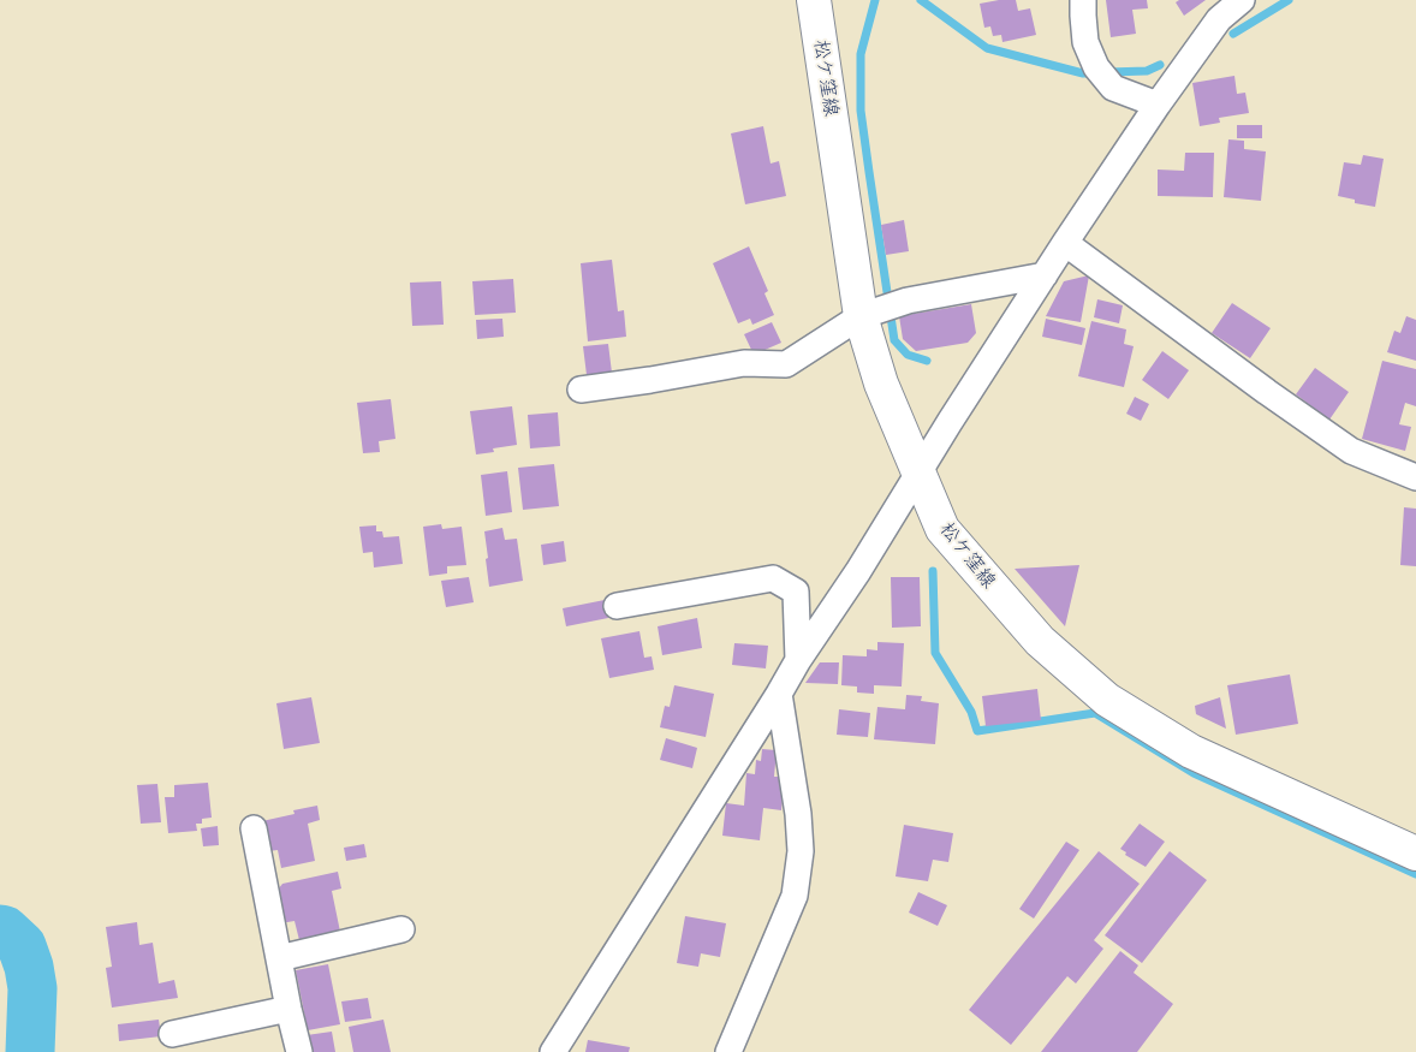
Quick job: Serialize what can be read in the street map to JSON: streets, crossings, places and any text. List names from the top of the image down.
{
  "streets": {
    "street": ["松ケ窪線"]
  }
}
